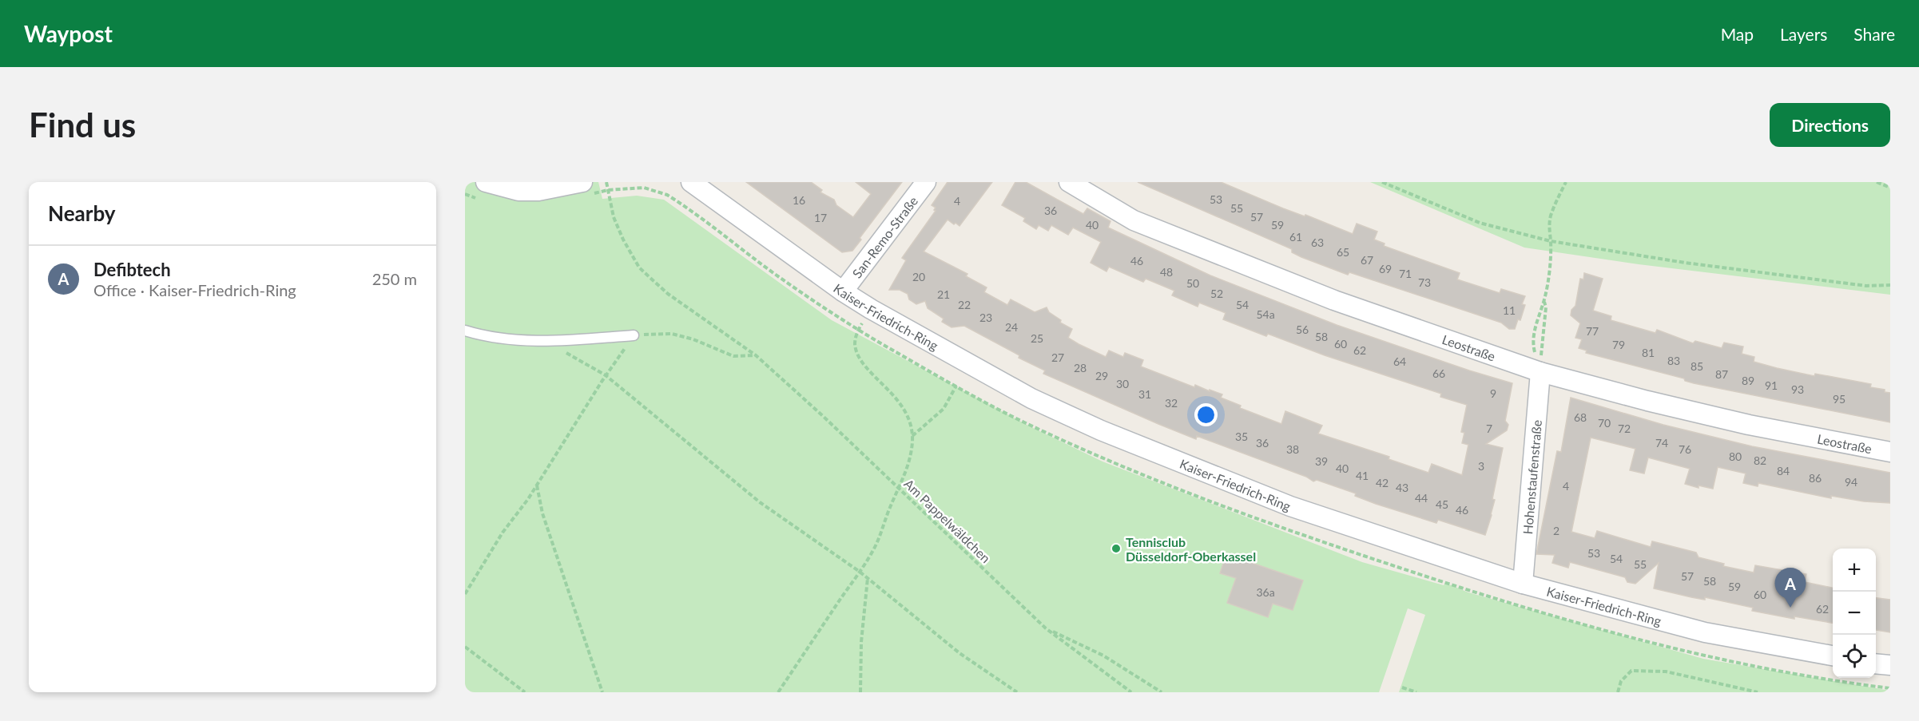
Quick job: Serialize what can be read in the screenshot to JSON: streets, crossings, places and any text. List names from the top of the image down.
{
  "streets": {
    "street": [
      "San-Remo-Straße",
      "Kaiser-Friedrich-Ring",
      "Leostraße",
      "Hohenstaufenstraße"
    ],
    "path": ["Am Pappelwäldchen"]
  },
  "crossings": [
    ["San-Remo-Straße", "Kaiser-Friedrich-Ring"],
    ["Kaiser-Friedrich-Ring", "Hohenstaufenstraße"],
    ["Leostraße", "Hohenstaufenstraße"]
  ],
  "places": ["Tennisclub Düsseldorf-Oberkassel"],
  "house_numbers": [
    "53",
    "16",
    "4",
    "55",
    "36",
    "57",
    "17",
    "40",
    "59",
    "61",
    "63",
    "65",
    "67",
    "46",
    "69",
    "48",
    "71",
    "20",
    "73",
    "50",
    "52",
    "21",
    "22",
    "54",
    "11",
    "54a",
    "23",
    "24",
    "56",
    "77",
    "58",
    "25",
    "60",
    "79",
    "62",
    "81",
    "27",
    "83",
    "64",
    "85",
    "28",
    "66",
    "87",
    "29",
    "89",
    "30",
    "91",
    "93",
    "9",
    "31",
    "95",
    "32",
    "68",
    "70",
    "7",
    "72",
    "35",
    "36",
    "74",
    "38",
    "76",
    "80",
    "82",
    "39",
    "3",
    "40",
    "84",
    "41",
    "86",
    "94",
    "42",
    "4",
    "43",
    "44",
    "45",
    "46",
    "2",
    "53",
    "54",
    "55",
    "57",
    "58",
    "59",
    "36a",
    "60",
    "62"
  ],
  "page": {
    "header": "Waypost",
    "nav": ["Map", "Layers", "Share"],
    "buttons": "Directions",
    "title": "Find us",
    "heading": "Nearby",
    "list": [
      {
        "mark": "A",
        "name": "Defibtech",
        "note": "Office · Kaiser-Friedrich-Ring",
        "value": "250 m"
      }
    ],
    "map_buttons": ["+", "−"],
    "pins": "A"
  }
}
